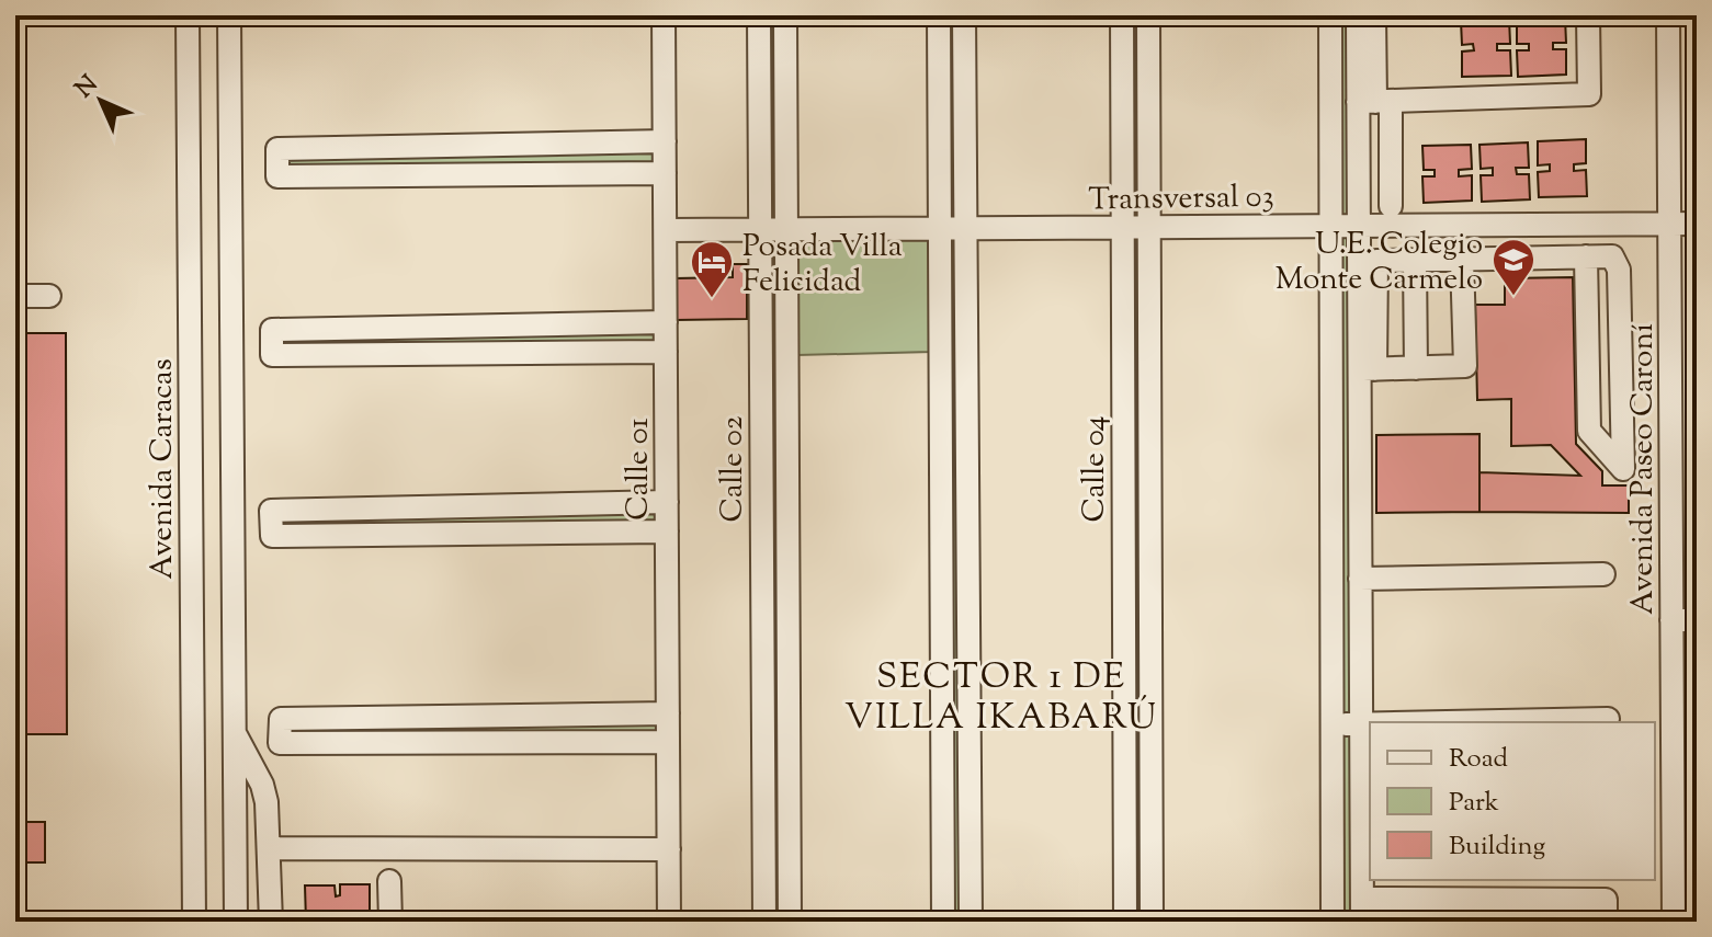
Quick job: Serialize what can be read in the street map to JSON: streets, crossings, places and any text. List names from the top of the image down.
{
  "streets": {
    "street": [
      "Transversal 03",
      "Avenida Caracas",
      "Calle 01",
      "Calle 02",
      "Calle 04",
      "Avenida Paseo Caroní"
    ]
  },
  "crossings": [
    ["Transversal 03", "Calle 01"],
    ["Transversal 03", "Calle 02"],
    ["Transversal 03", "Calle 04"],
    ["Transversal 03", "Avenida Paseo Caroní"]
  ],
  "districts": ["SECTOR 1 DE VILLA IKABARÚ"],
  "places": {
    "school or university": ["U.E. Colegio Monte Carmelo"],
    "hotel": ["Posada Villa Felicidad"]
  },
  "legend": ["Road", "Park", "Building"],
  "north": "top left"
}
